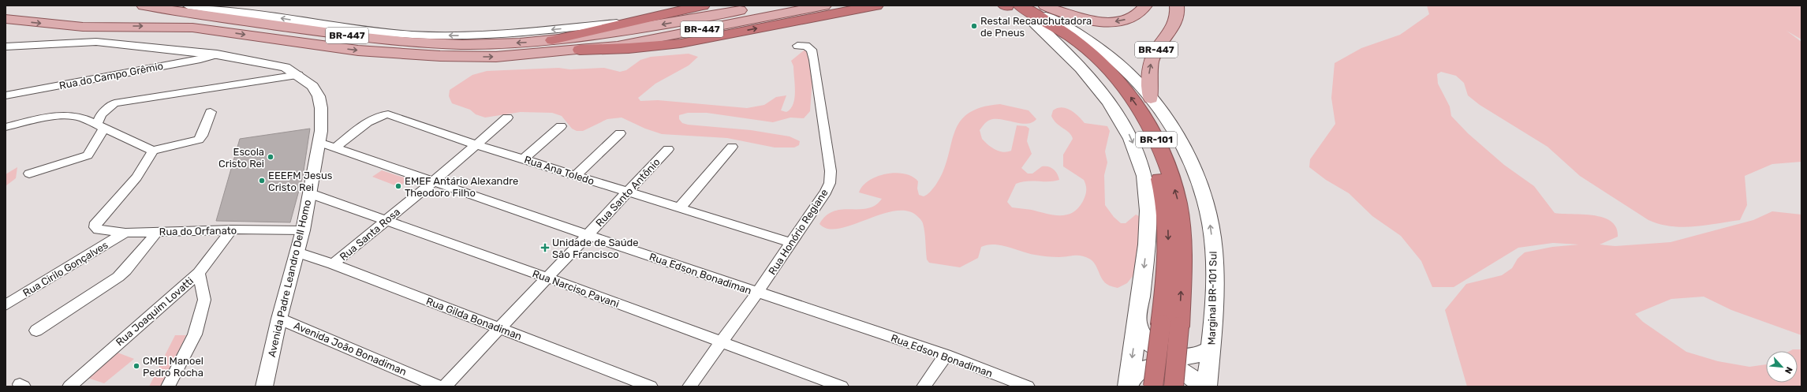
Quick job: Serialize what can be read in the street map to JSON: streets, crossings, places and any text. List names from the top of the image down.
{
  "streets": {
    "highway": ["BR-101"],
    "main road": ["BR-447", "Marginal BR-101 Sul"],
    "street": [
      "Rua do Campo Grêmio",
      "Rua Ana Toledo",
      "Rua Santo Antônio",
      "Rua do Orfanato",
      "Rua Honório Regiane",
      "Rua Santa Rosa",
      "Rua Cirilo Gonçalves",
      "Rua Edson Bonadiman",
      "Avenida Padre Leandro Dell Homo",
      "Rua Narciso Pavani",
      "Rua Joaquim Lovatti",
      "Rua Gilda Bonadiman",
      "Avenida João Bonadiman"
    ]
  },
  "crossings": [
    ["BR-447", "Marginal BR-101 Sul"],
    ["BR-101", "Marginal BR-101 Sul"],
    ["Rua Ana Toledo", "Rua Santo Antônio"],
    ["Rua Ana Toledo", "Rua Honório Regiane"],
    ["Rua Ana Toledo", "Rua Santa Rosa"],
    ["Rua Ana Toledo", "Rua Edson Bonadiman"],
    ["Rua Santo Antônio", "Rua Edson Bonadiman"],
    ["Rua Santo Antônio", "Rua Narciso Pavani"],
    ["Rua Santo Antônio", "Rua Gilda Bonadiman"],
    ["Rua do Orfanato", "Rua Cirilo Gonçalves"],
    ["Rua do Orfanato", "Avenida Padre Leandro Dell Homo"],
    ["Rua do Orfanato", "Rua Joaquim Lovatti"],
    ["Rua Honório Regiane", "Rua Edson Bonadiman"],
    ["Rua Honório Regiane", "Rua Narciso Pavani"],
    ["Rua Santa Rosa", "Rua Edson Bonadiman"],
    ["Rua Santa Rosa", "Rua Narciso Pavani"],
    ["Rua Santa Rosa", "Rua Gilda Bonadiman"],
    ["Rua Edson Bonadiman", "Avenida Padre Leandro Dell Homo"],
    ["Avenida Padre Leandro Dell Homo", "Rua Narciso Pavani"],
    ["Avenida Padre Leandro Dell Homo", "Rua Gilda Bonadiman"],
    ["Avenida Padre Leandro Dell Homo", "Avenida João Bonadiman"]
  ],
  "places": {
    "other": [
      "Restal Recauchutadora de Pneus",
      "Escola Cristo Rei",
      "EEEFM Jesus Cristo Rei",
      "EMEF Antário Alexandre Theodoro Filho",
      "CMEI Manoel Pedro Rocha"
    ],
    "health": ["Unidade de Saúde São Francisco"]
  },
  "north": "bottom right"
}
